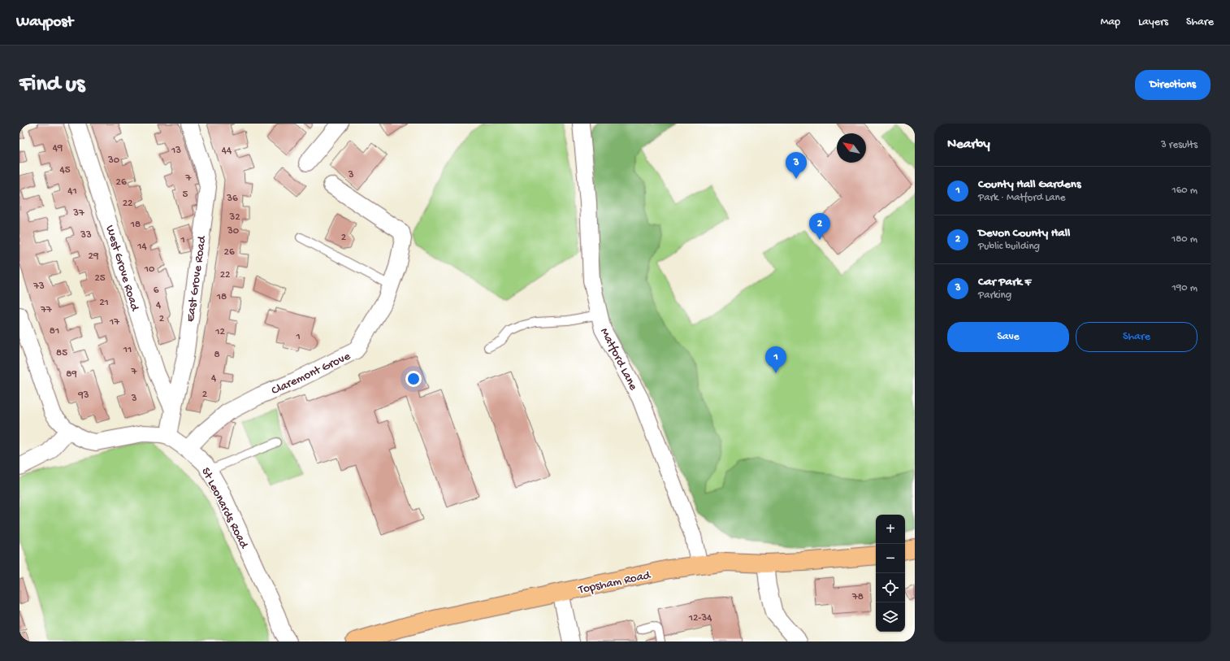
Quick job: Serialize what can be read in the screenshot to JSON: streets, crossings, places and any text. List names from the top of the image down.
{
  "streets": {
    "main road": ["Topsham Road"],
    "street": [
      "West Grove Road",
      "East Grove Road",
      "Matford Lane",
      "Claremont Grove",
      "St Leonards Road"
    ]
  },
  "crossings": [
    ["West Grove Road", "East Grove Road"],
    ["East Grove Road", "St Leonards Road"],
    ["Matford Lane", "Topsham Road"],
    ["Claremont Grove", "St Leonards Road"]
  ],
  "house_numbers": [
    "49",
    "13",
    "44",
    "30",
    "45",
    "3",
    "7",
    "26",
    "41",
    "5",
    "36",
    "22",
    "37",
    "32",
    "18",
    "30",
    "33",
    "2",
    "1",
    "14",
    "26",
    "29",
    "10",
    "22",
    "25",
    "73",
    "6",
    "18",
    "21",
    "4",
    "77",
    "2",
    "17",
    "81",
    "12",
    "1",
    "11",
    "85",
    "8",
    "7",
    "89",
    "4",
    "2",
    "93",
    "3",
    "78",
    "12-34"
  ],
  "north": "top left",
  "page": {
    "header": "Waypost",
    "nav": ["Map", "Layers", "Share"],
    "buttons": [
      "Directions",
      ["Save", "Share"]
    ],
    "title": "Find us",
    "heading": ["Nearby", "3 results"],
    "pins": ["3", "2", "1"],
    "list": [
      {
        "mark": "1",
        "name": "County Hall Gardens",
        "note": "Park · Matford Lane",
        "value": "160 m"
      },
      {
        "mark": "2",
        "name": "Devon County Hall",
        "note": "Public building",
        "value": "180 m"
      },
      {
        "mark": "3",
        "name": "Car Park F",
        "note": "Parking",
        "value": "190 m"
      }
    ],
    "map_buttons": ["+", "−"]
  }
}
